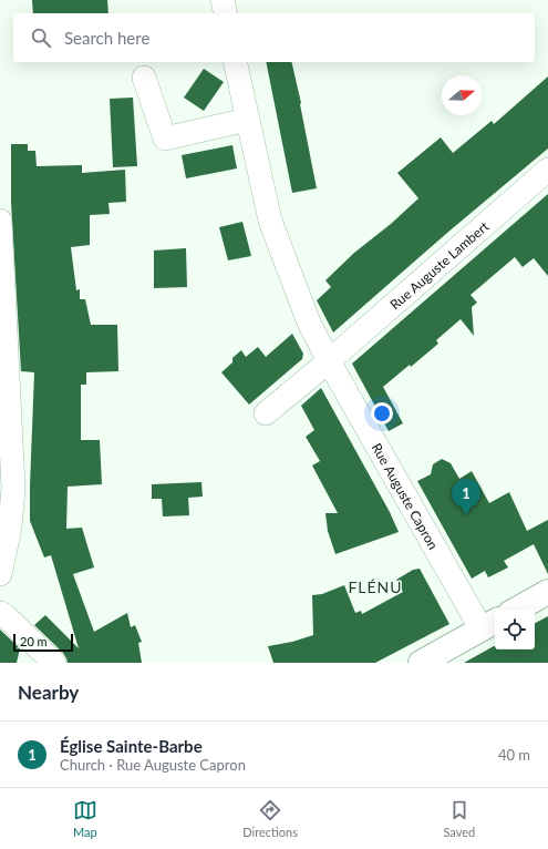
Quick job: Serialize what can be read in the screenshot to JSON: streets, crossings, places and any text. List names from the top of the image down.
{
  "streets": {
    "street": ["Rue Auguste Lambert", "Rue Auguste Capron"]
  },
  "crossings": [
    ["Rue Auguste Lambert", "Rue Auguste Capron"]
  ],
  "districts": ["FLÉNU"],
  "scale_bar": "20 m",
  "north": "right",
  "page": {
    "search": "Search here",
    "pins": "1",
    "scale": "20 m",
    "heading": "Nearby",
    "list": [
      {
        "mark": "1",
        "name": "Église Sainte-Barbe",
        "note": "Church · Rue Auguste Capron",
        "value": "40 m"
      }
    ],
    "nav": ["Map", "Directions", "Saved"]
  }
}
